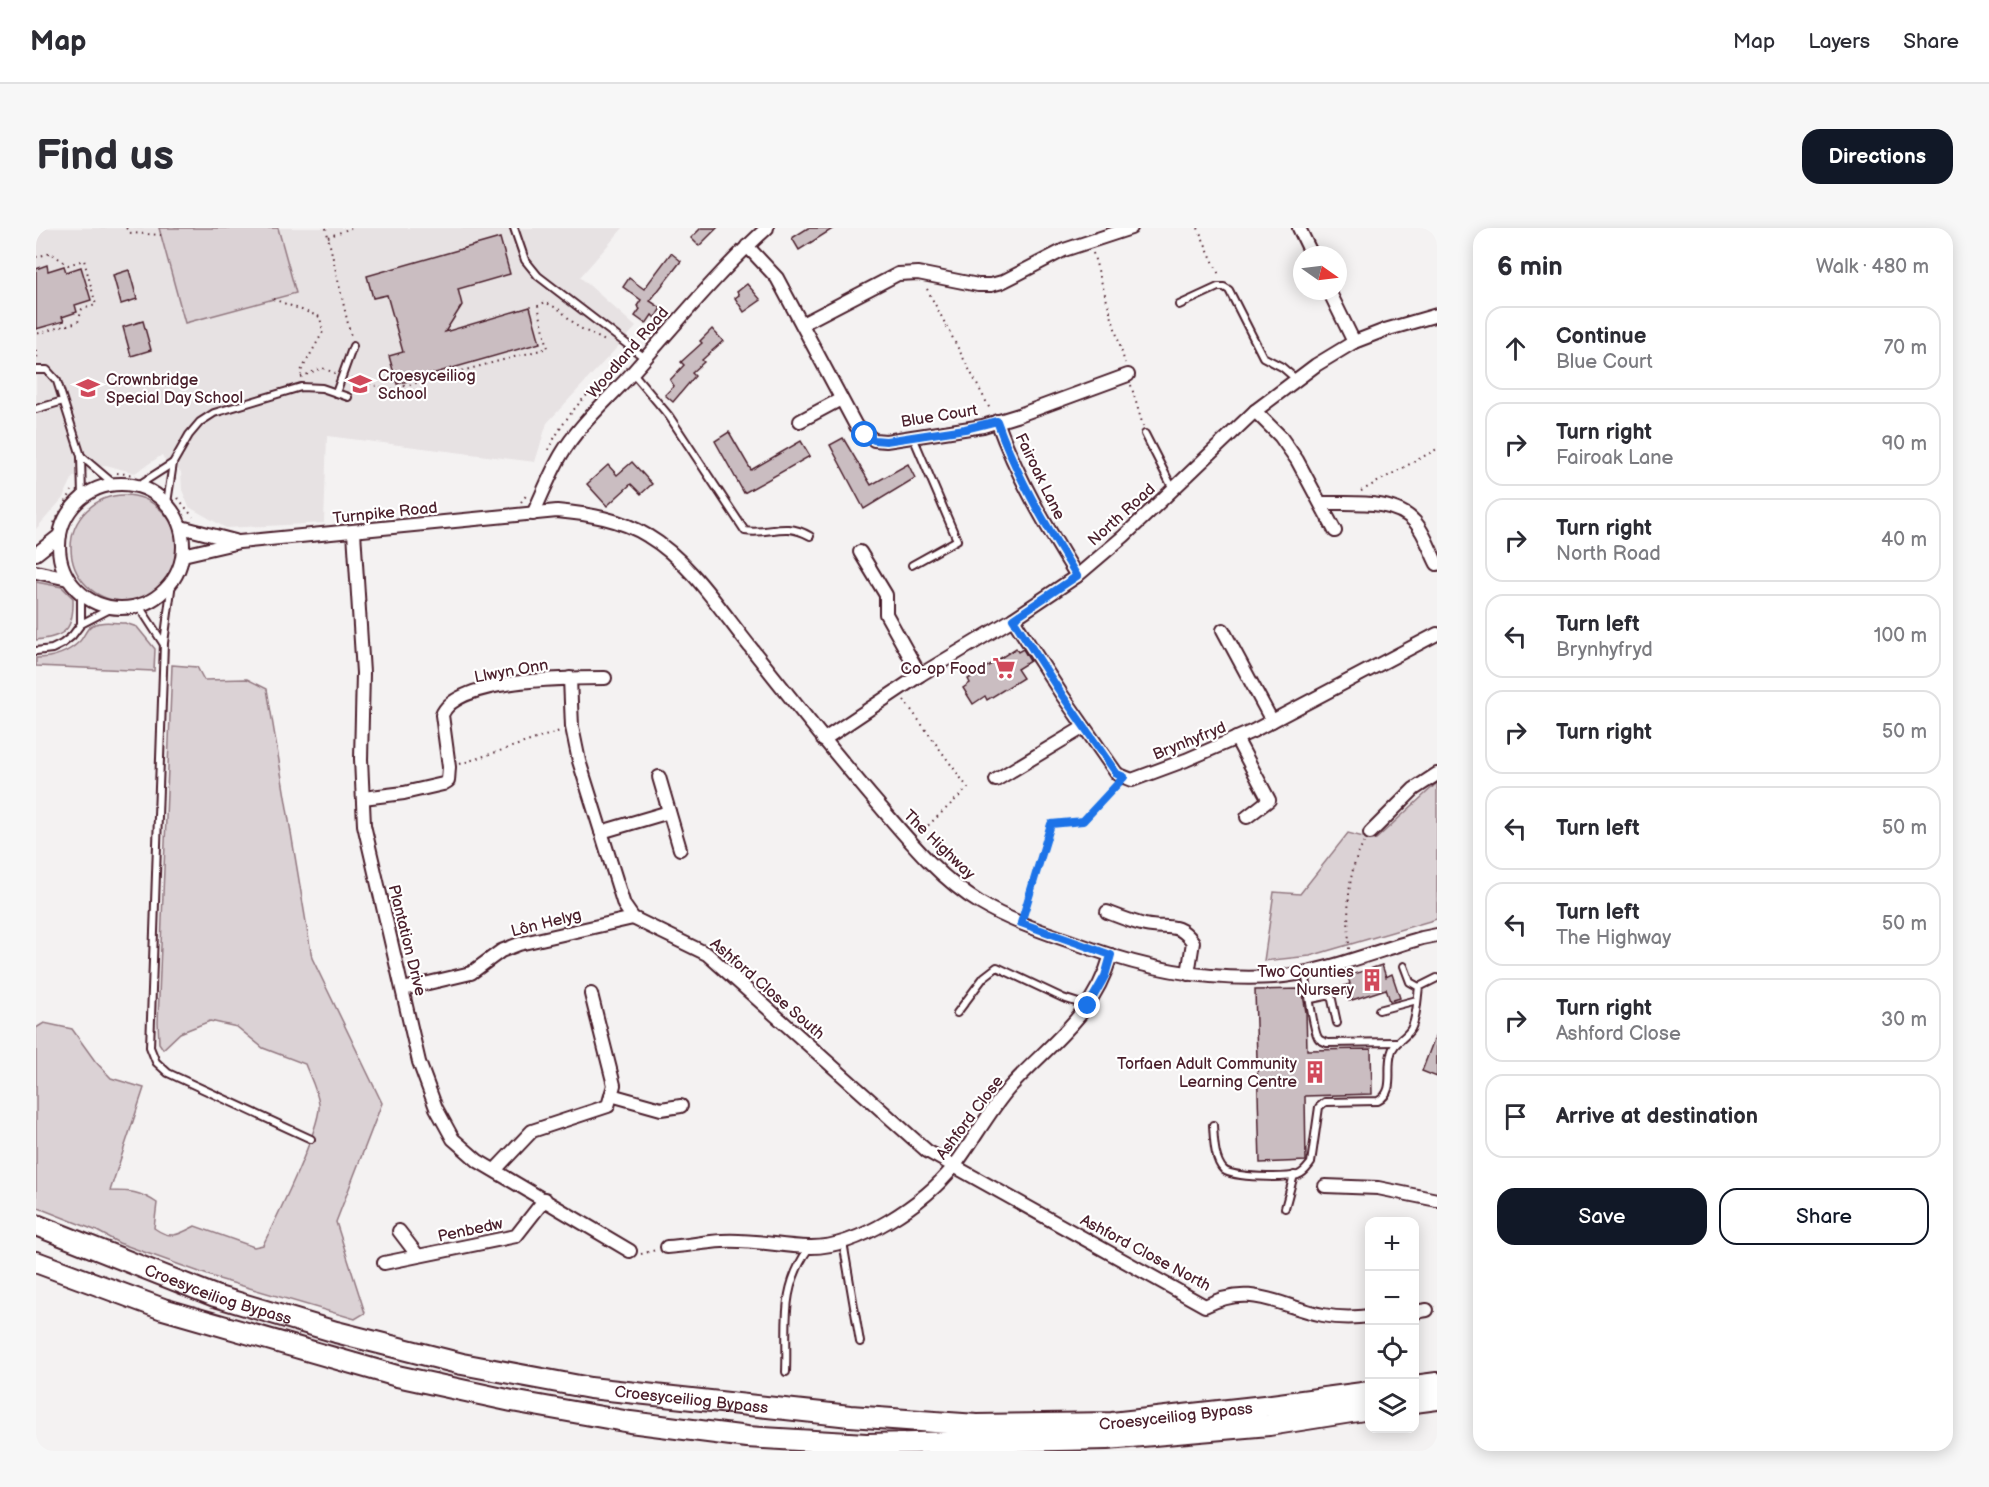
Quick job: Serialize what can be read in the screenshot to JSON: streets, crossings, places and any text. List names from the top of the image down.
{
  "streets": {
    "highway": ["Croesyceiliog Bypass"],
    "street": [
      "Woodland Road",
      "Blue Court",
      "Fairoak Lane",
      "Turnpike Road",
      "North Road",
      "Llwyn Onn",
      "Brynhyfryd",
      "The Highway",
      "Lôn Helyg",
      "Plantation Drive",
      "Ashford Close South",
      "Ashford Close",
      "Penbedw",
      "Ashford Close North"
    ]
  },
  "crossings": [
    ["Woodland Road", "Blue Court"],
    ["Woodland Road", "Turnpike Road"],
    ["Woodland Road", "The Highway"],
    ["Blue Court", "Fairoak Lane"],
    ["Fairoak Lane", "North Road"],
    ["Turnpike Road", "The Highway"],
    ["Turnpike Road", "Plantation Drive"],
    ["North Road", "The Highway"],
    ["The Highway", "Ashford Close"],
    ["Lôn Helyg", "Plantation Drive"],
    ["Lôn Helyg", "Ashford Close South"],
    ["Plantation Drive", "Penbedw"],
    ["Ashford Close South", "Ashford Close"],
    ["Ashford Close South", "Ashford Close North"],
    ["Ashford Close", "Ashford Close North"]
  ],
  "places": {
    "school or university": ["Croesyceiliog School", "Crownbridge Special Day School"],
    "supermarket": ["Co-op Food"],
    "building": ["Two Counties Nursery", "Torfaen Adult Community Learning Centre"]
  },
  "north": "right",
  "page": {
    "header": "Map",
    "nav": ["Map", "Layers", "Share"],
    "buttons": [
      "Directions",
      ["Save", "Share"]
    ],
    "title": "Find us",
    "heading": ["6 min", "Walk · 480 m"],
    "list": [
      ["Continue", "Blue Court", "70 m"],
      ["Turn right", "Fairoak Lane", "90 m"],
      ["Turn right", "North Road", "40 m"],
      ["Turn left", "Brynhyfryd", "100 m"],
      ["Turn right", "50 m"],
      ["Turn left", "50 m"],
      ["Turn left", "The Highway", "50 m"],
      ["Turn right", "Ashford Close", "30 m"],
      "Arrive at destination"
    ],
    "map_buttons": ["+", "−"]
  }
}
